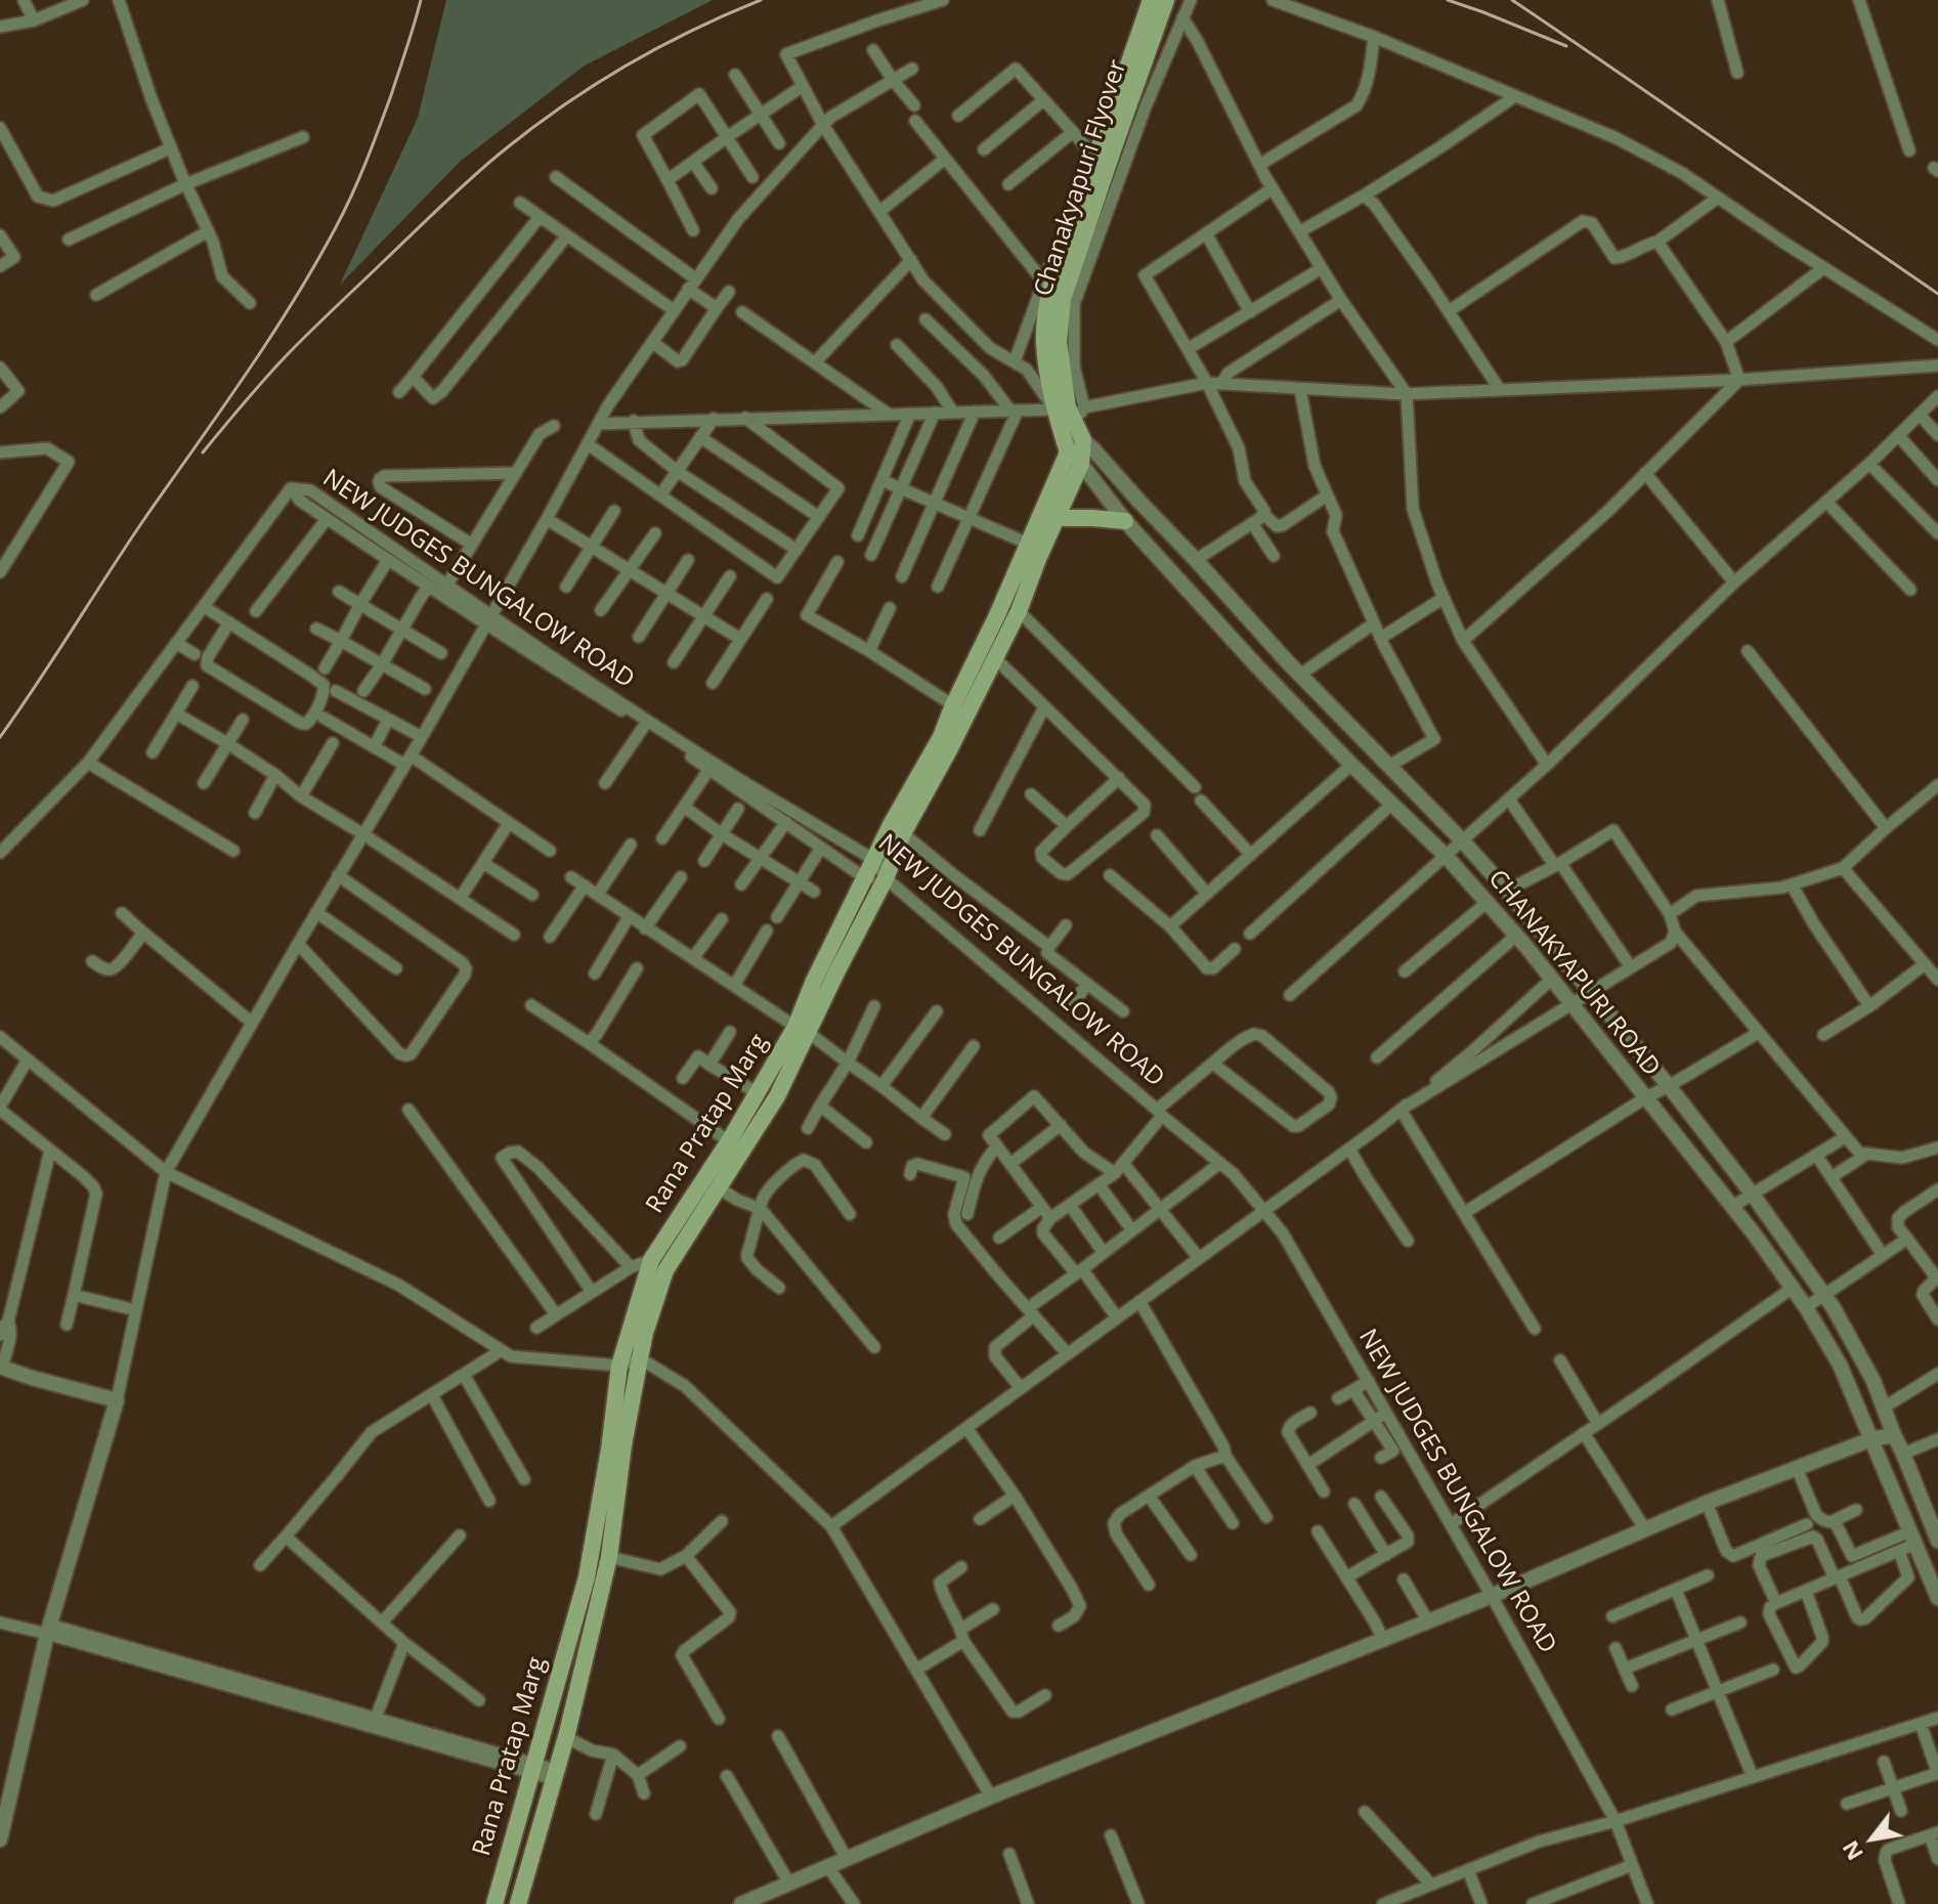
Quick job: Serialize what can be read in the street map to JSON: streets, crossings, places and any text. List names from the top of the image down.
{
  "streets": {
    "main road": ["Chanakyapuri Flyover", "Rana Pratap Marg"],
    "street": ["NEW JUDGES BUNGALOW ROAD", "CHANAKYAPURI ROAD"]
  },
  "crossings": [
    ["NEW JUDGES BUNGALOW ROAD", "Rana Pratap Marg"],
    ["CHANAKYAPURI ROAD", "Rana Pratap Marg"]
  ],
  "north": "bottom left"
}
